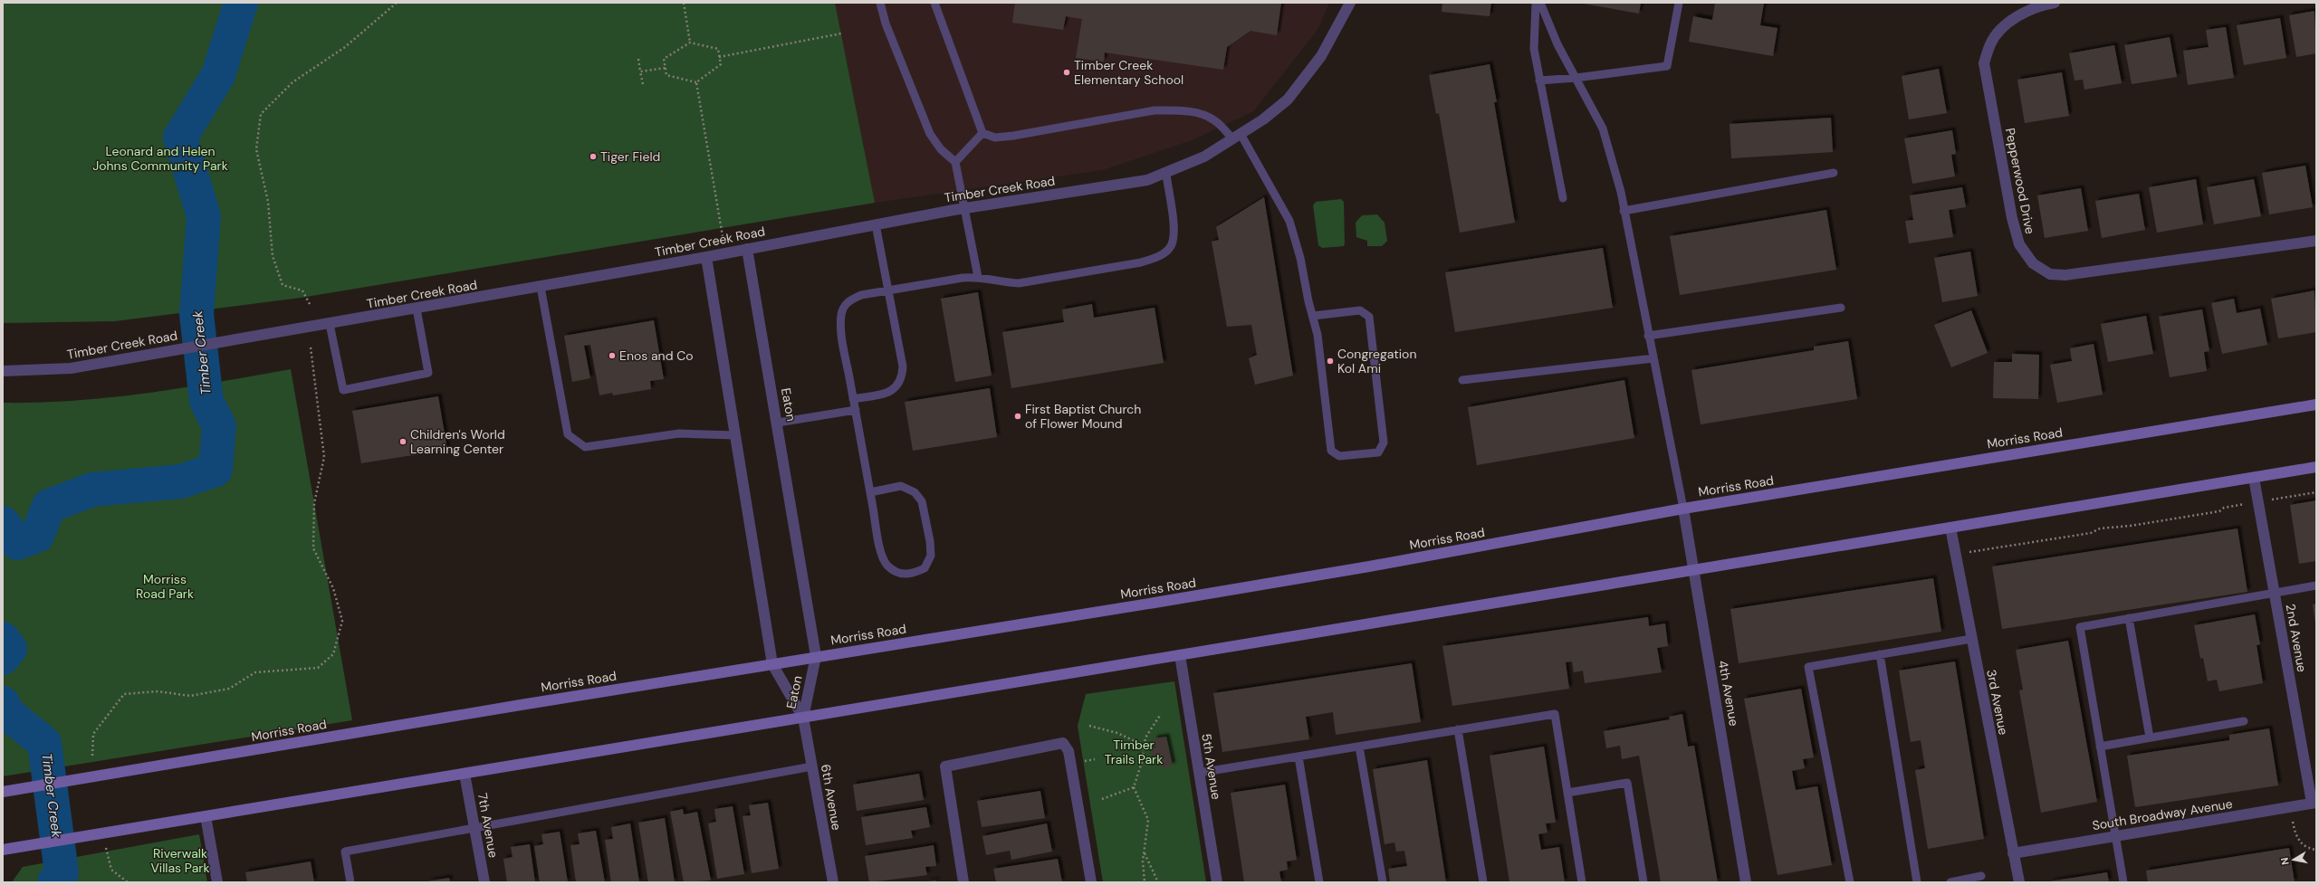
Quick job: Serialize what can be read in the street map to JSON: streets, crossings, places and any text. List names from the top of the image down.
{
  "streets": {
    "main road": ["Morriss Road"],
    "street": [
      "Pepperwood Drive",
      "Timber Creek Road",
      "Eaton",
      "2nd Avenue",
      "4th Avenue",
      "3rd Avenue",
      "5th Avenue",
      "6th Avenue",
      "South Broadway Avenue",
      "7th Avenue"
    ]
  },
  "crossings": [
    ["Timber Creek Road", "Eaton"],
    ["Eaton", "Morriss Road"],
    ["Eaton", "6th Avenue"],
    ["Morriss Road", "4th Avenue"],
    ["2nd Avenue", "South Broadway Avenue"],
    ["3rd Avenue", "South Broadway Avenue"]
  ],
  "water": ["Timber Creek"],
  "parks": [
    "Leonard and Helen Johns Community Park",
    "Morriss Road Park",
    "Timber Trails Park",
    "Riverwalk Villas Park"
  ],
  "places": [
    "Timber Creek Elementary School",
    "Tiger Field",
    "Enos and Co",
    "Congregation Kol Ami",
    "First Baptist Church of Flower Mound",
    "Children's World Learning Center"
  ],
  "north": "left"
}
